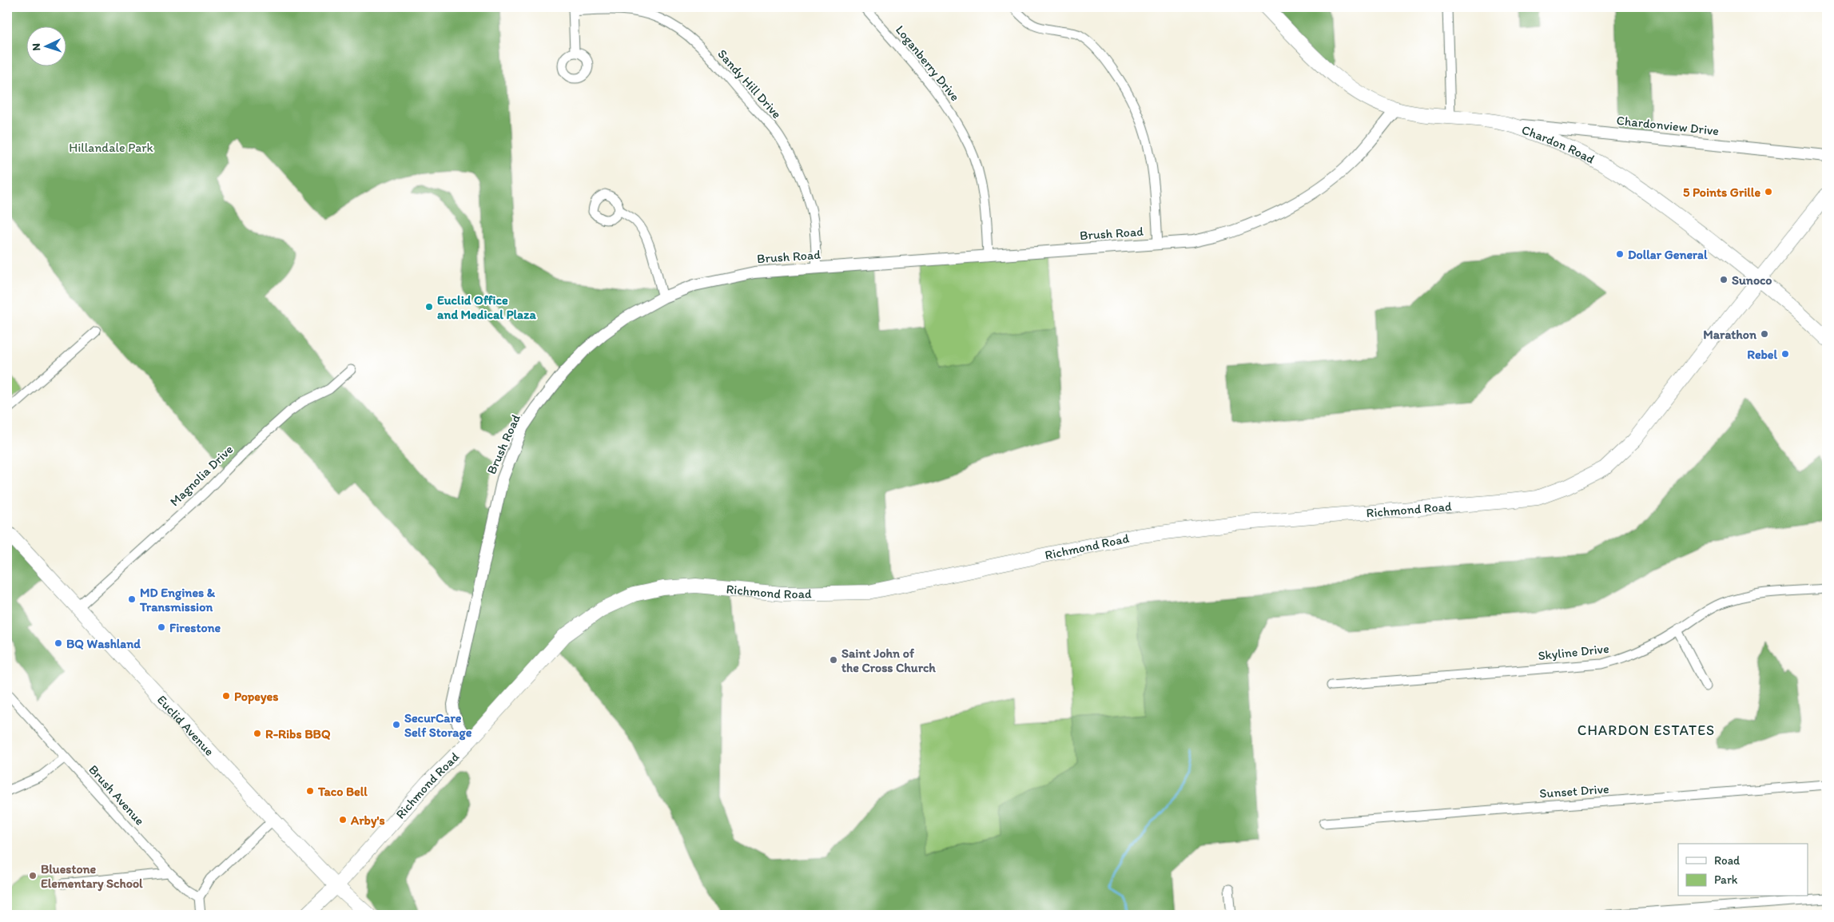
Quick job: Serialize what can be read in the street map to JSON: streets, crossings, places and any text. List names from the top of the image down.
{
  "streets": {
    "main road": ["Chardon Road", "Richmond Road", "Euclid Avenue"],
    "street": [
      "Loganberry Drive",
      "Sandy Hill Drive",
      "Chardonview Drive",
      "Brush Road",
      "Magnolia Drive",
      "Skyline Drive",
      "Sunset Drive",
      "Brush Avenue"
    ]
  },
  "crossings": [
    ["Loganberry Drive", "Brush Road"],
    ["Sandy Hill Drive", "Brush Road"],
    ["Chardonview Drive", "Chardon Road"],
    ["Chardon Road", "Brush Road"],
    ["Chardon Road", "Richmond Road"],
    ["Brush Road", "Richmond Road"],
    ["Magnolia Drive", "Euclid Avenue"],
    ["Richmond Road", "Euclid Avenue"]
  ],
  "districts": ["CHARDON ESTATES"],
  "parks": ["Hillandale Park"],
  "places": [
    "5 Points Grille",
    "Dollar General",
    "Sunoco",
    "Euclid Office and Medical Plaza",
    "Marathon",
    "Rebel",
    "MD Engines & Transmission",
    "Firestone",
    "BQ Washland",
    "Saint John of the Cross Church",
    "Popeyes",
    "SecurCare Self Storage",
    "R-Ribs BBQ",
    "Taco Bell",
    "Arby's",
    "Bluestone Elementary School"
  ],
  "legend": ["Road", "Park"],
  "north": "left"
}
